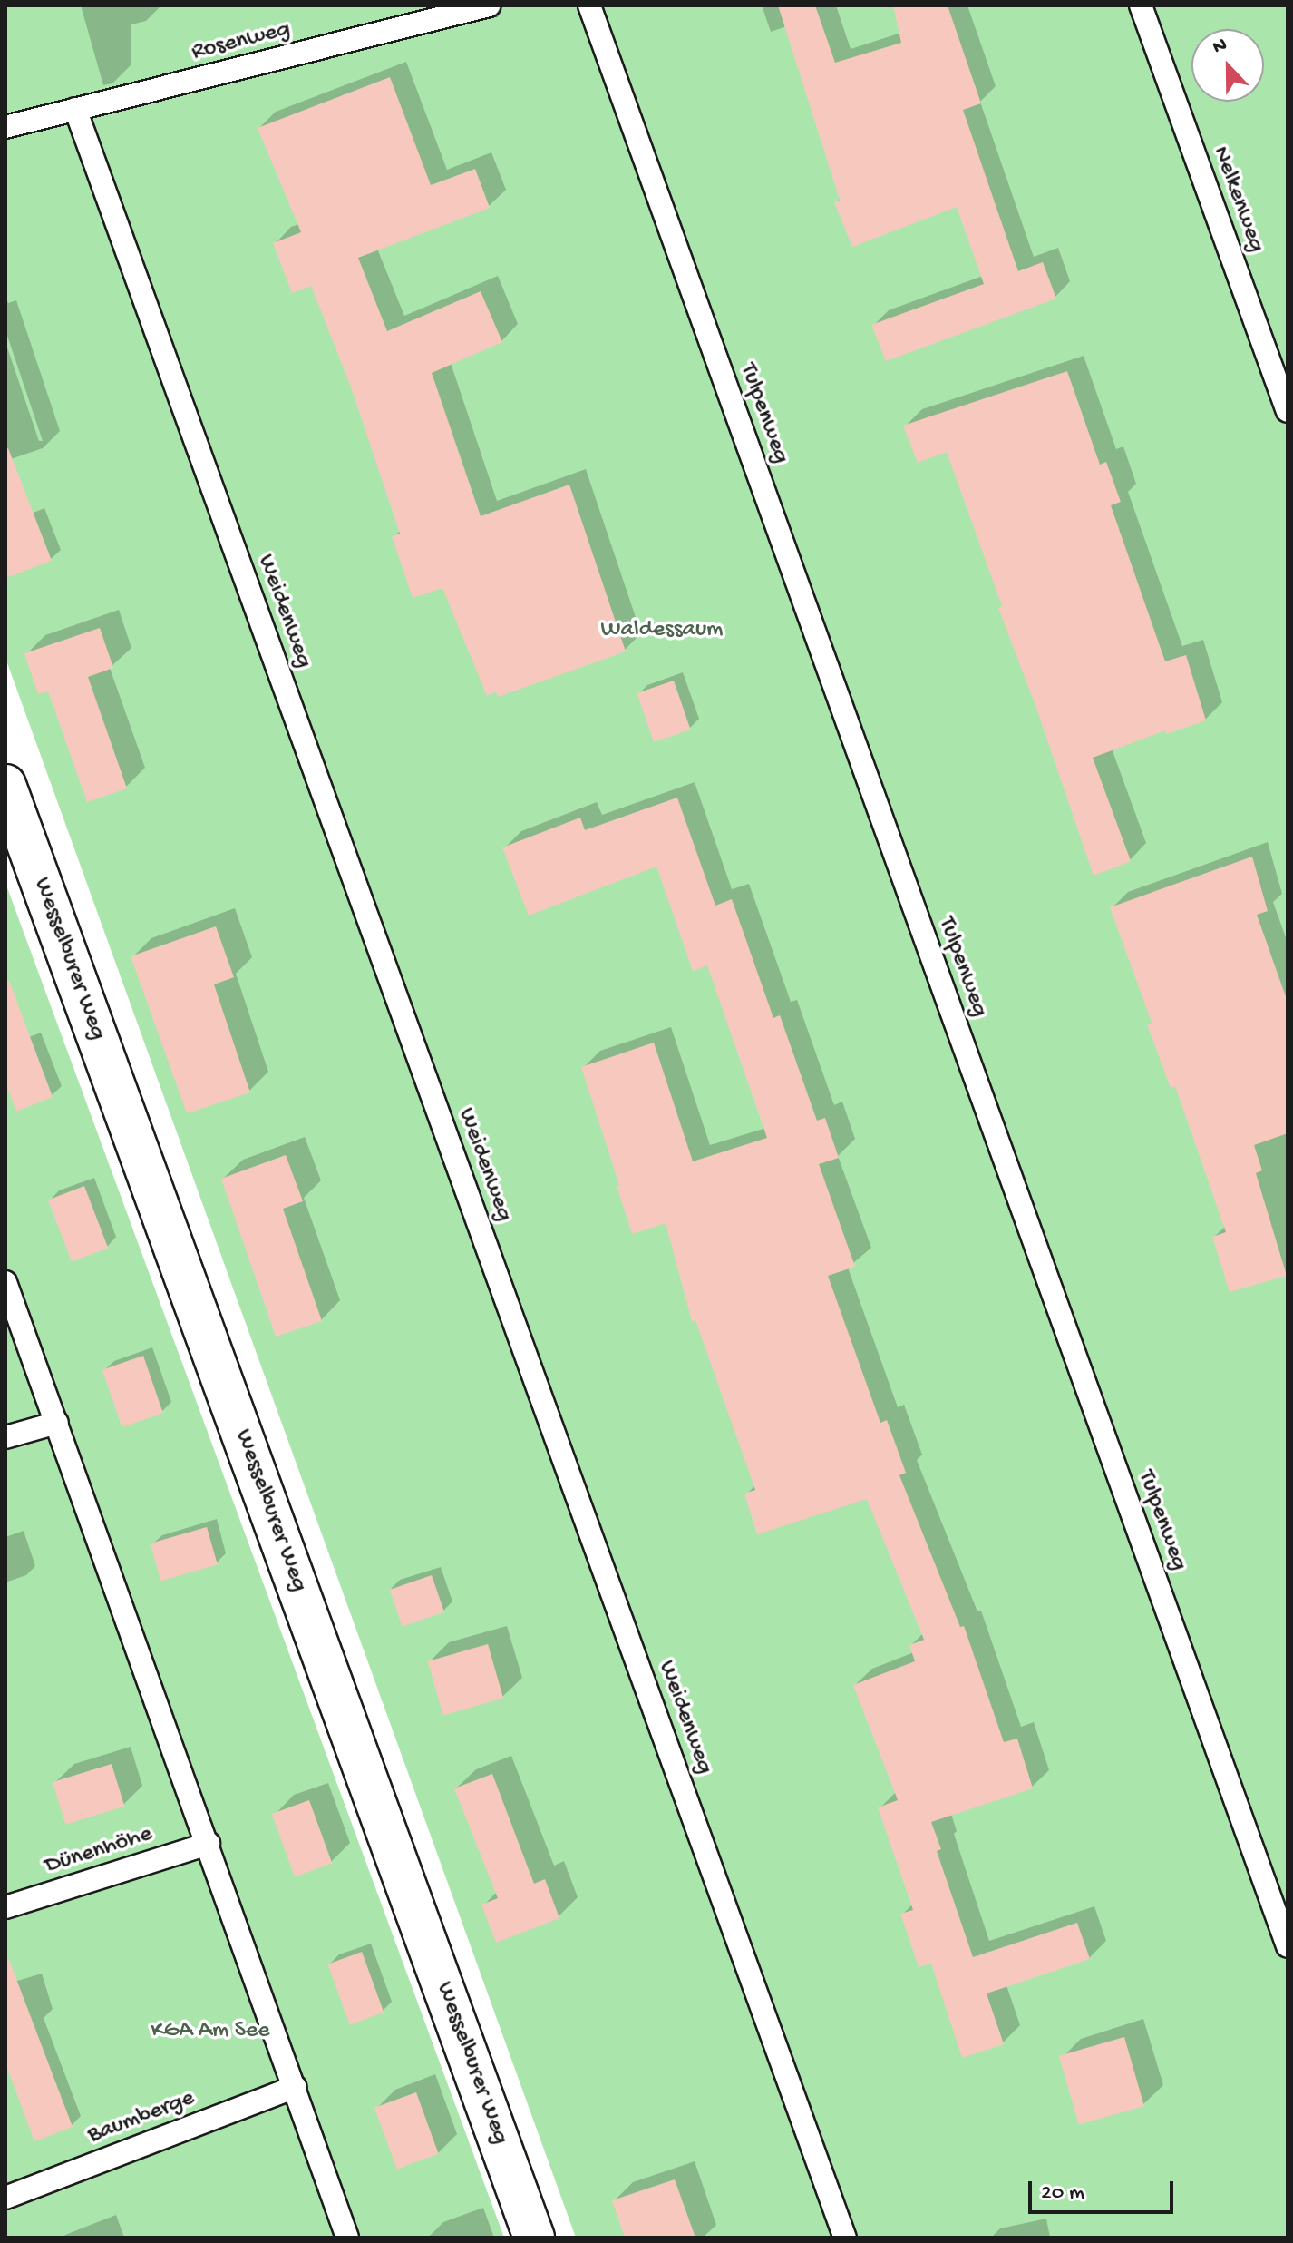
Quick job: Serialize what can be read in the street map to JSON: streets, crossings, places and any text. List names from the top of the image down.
{
  "streets": {
    "street": ["Wesselburer Weg"],
    "lane": [
      "Rosenweg",
      "Nelkenweg",
      "Tulpenweg",
      "Weidenweg",
      "Dünenhöhe",
      "Baumberge"
    ]
  },
  "crossings": [
    ["Rosenweg", "Weidenweg"]
  ],
  "parks": ["Waldessaum", "KGA Am See"],
  "scale_bar": "20 m",
  "north": "top"
}
